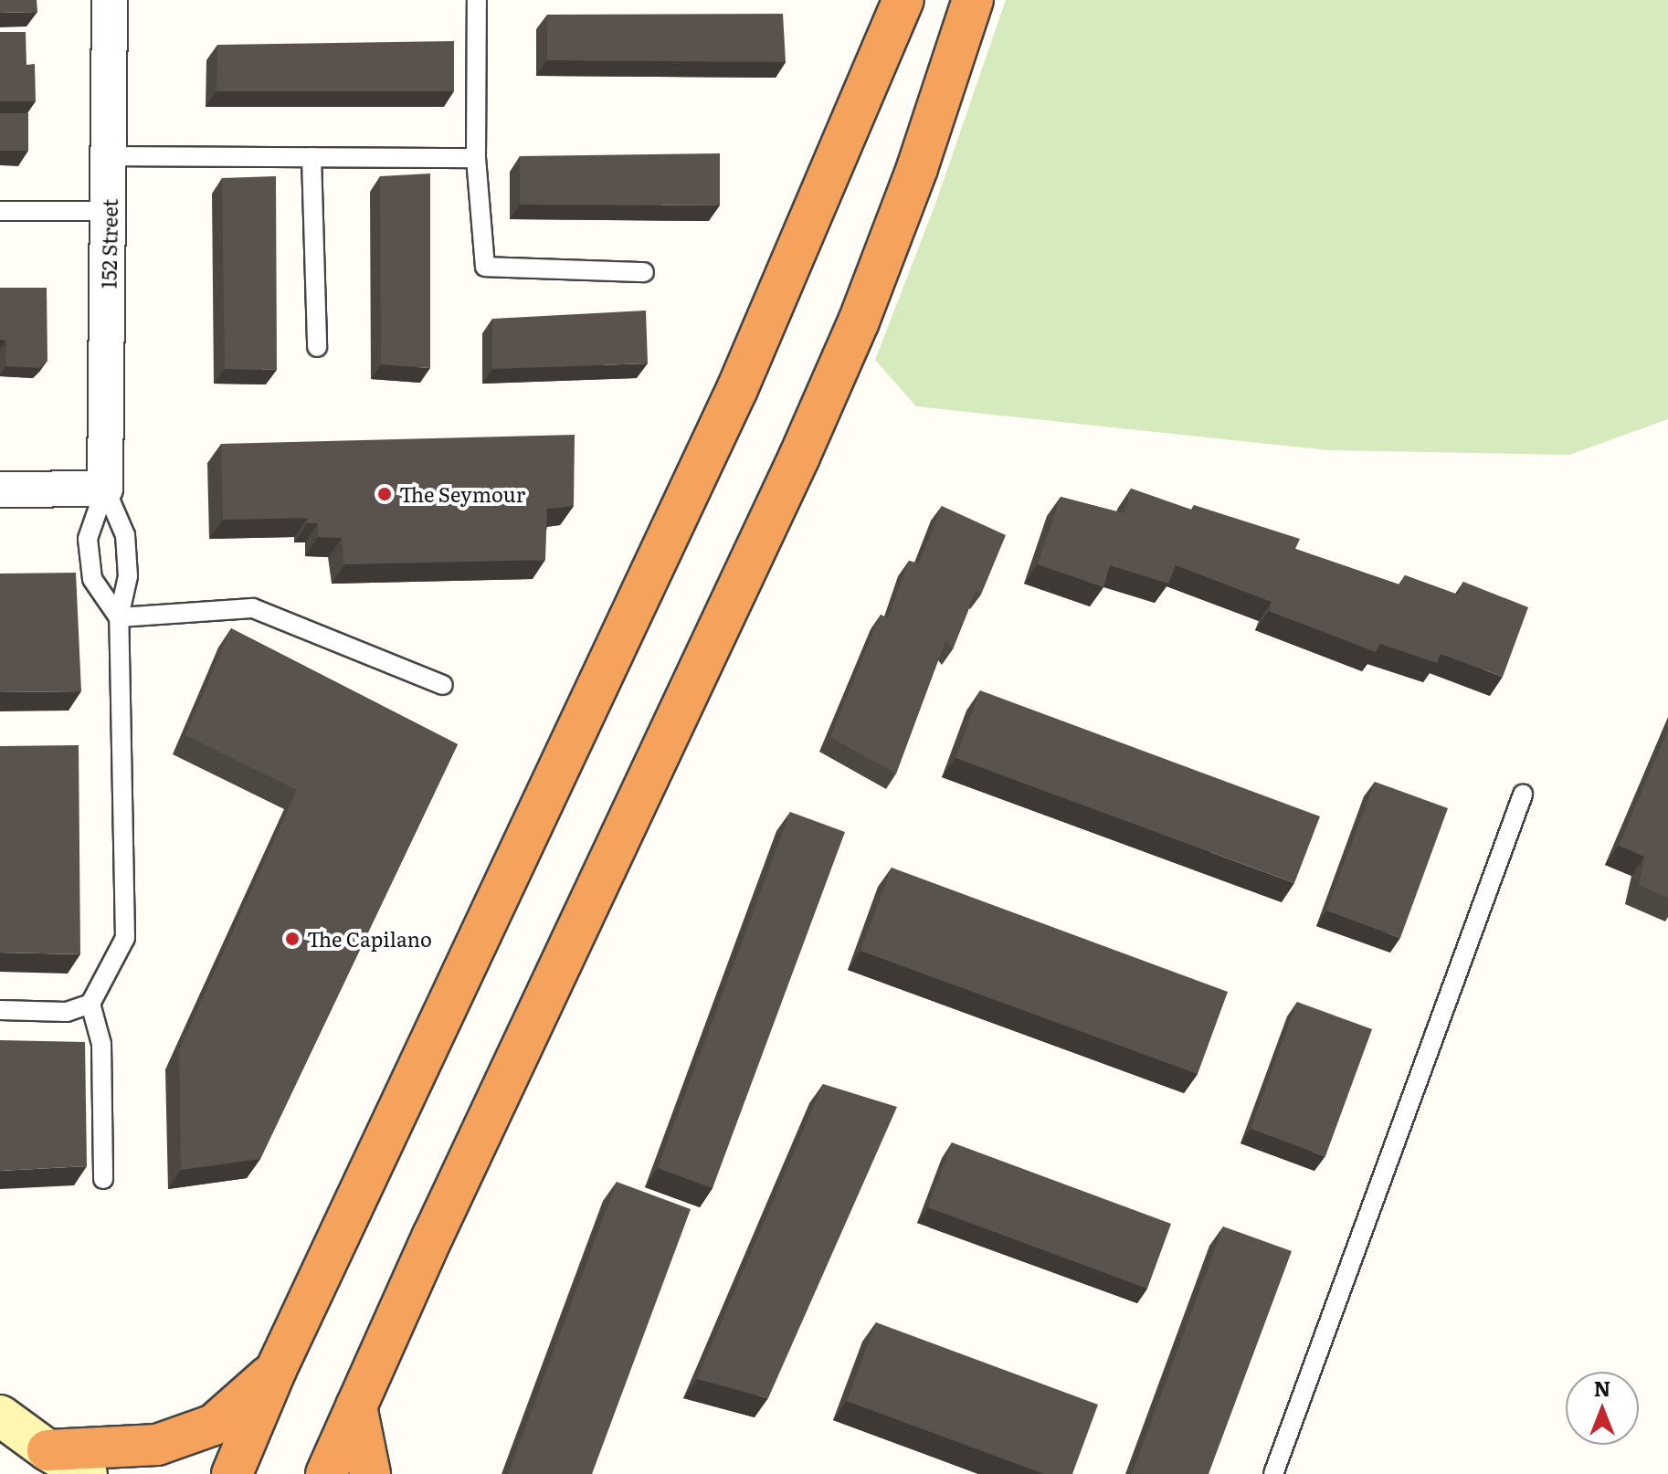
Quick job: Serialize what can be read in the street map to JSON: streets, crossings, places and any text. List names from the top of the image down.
{
  "streets": {
    "street": ["152 Street"]
  },
  "places": ["The Seymour", "The Capilano"],
  "north": "top"
}
